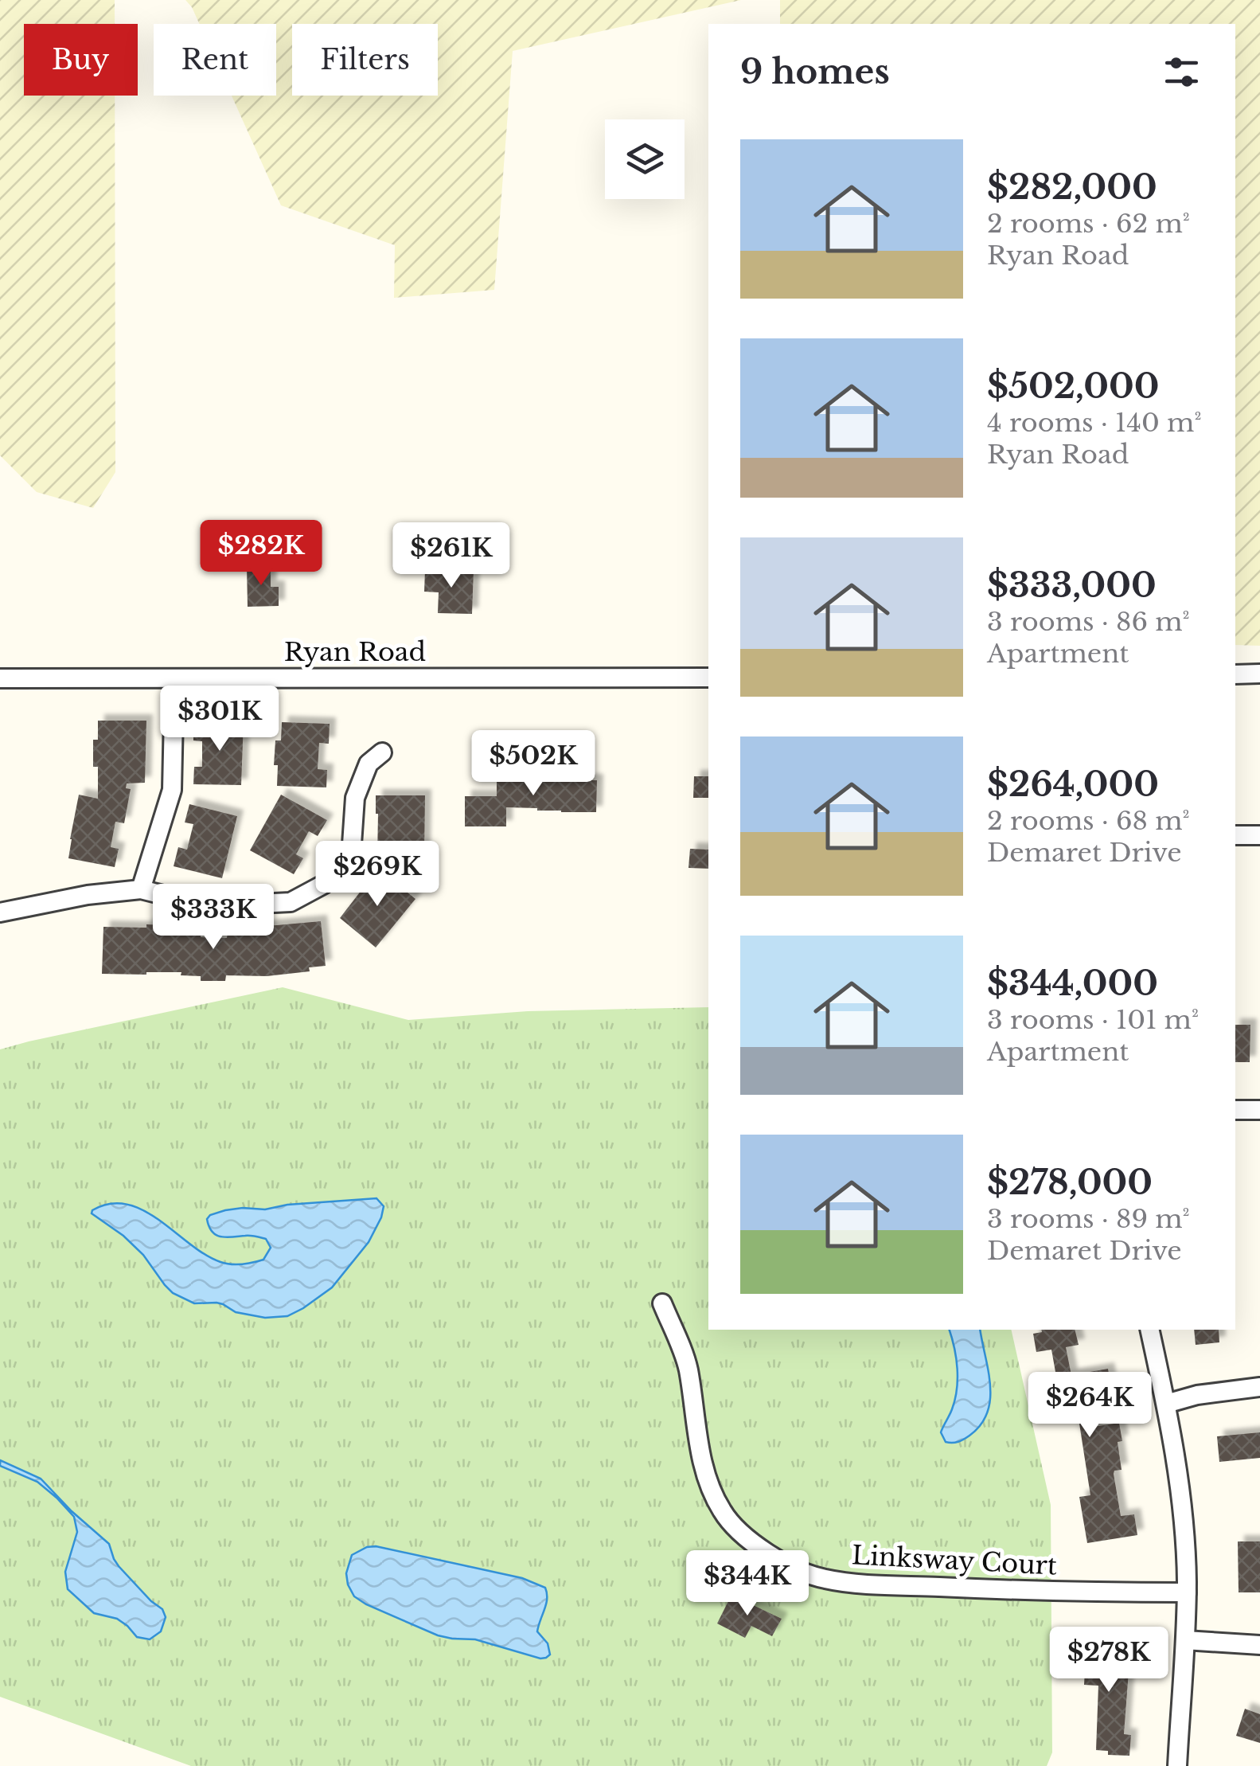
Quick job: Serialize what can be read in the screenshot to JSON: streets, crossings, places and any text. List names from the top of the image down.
{
  "streets": {
    "street": ["Ryan Road", "Linksway Court"]
  },
  "page": {
    "chip": ["Buy", "Rent", "Filters"],
    "heading": "9 homes",
    "list": [
      {
        "name": "$282,000",
        "note": "2 rooms · 62 m² · Ryan Road"
      },
      {
        "name": "$502,000",
        "note": "4 rooms · 140 m² · Ryan Road"
      },
      {
        "name": "$333,000",
        "note": "3 rooms · 86 m² · Apartment"
      },
      {
        "name": "$264,000",
        "note": "2 rooms · 68 m² · Demaret Drive"
      },
      {
        "name": "$344,000",
        "note": "3 rooms · 101 m² · Apartment"
      },
      {
        "name": "$278,000",
        "note": "3 rooms · 89 m² · Demaret Drive"
      }
    ],
    "price": [
      "$282K",
      "$261K",
      "$301K",
      "$502K",
      "$269K",
      "$333K",
      "$264K",
      "$344K",
      "$278K"
    ]
  }
}
